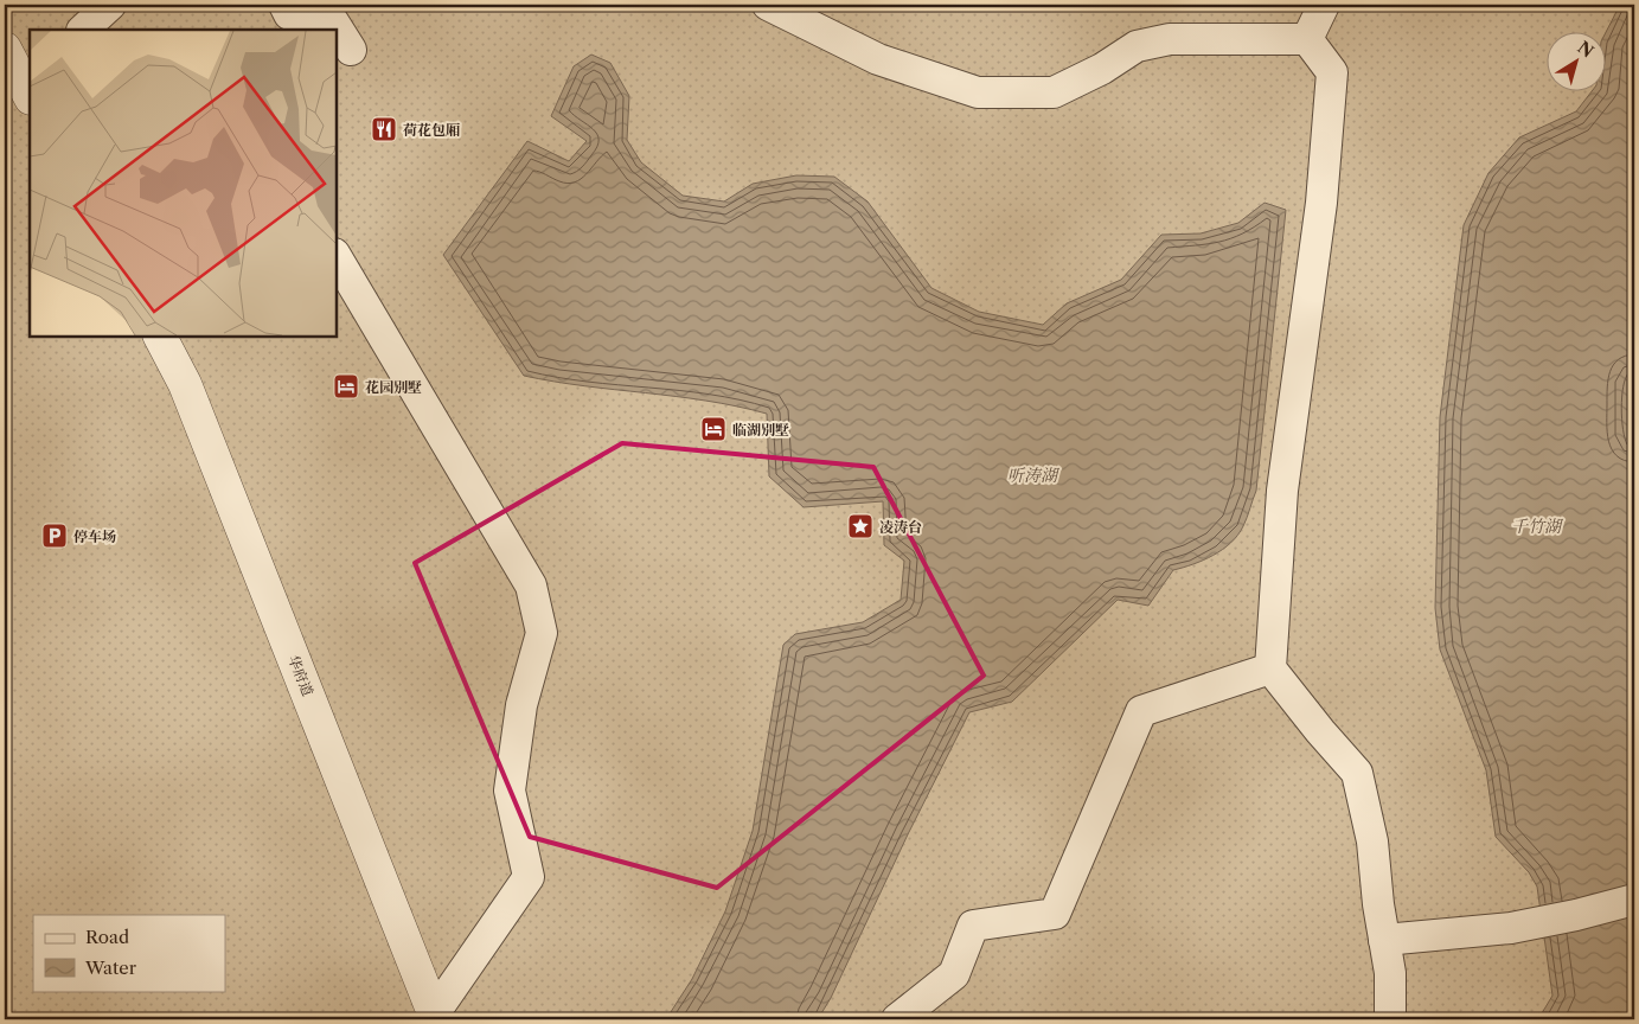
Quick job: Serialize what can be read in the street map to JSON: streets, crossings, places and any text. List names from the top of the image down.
{
  "streets": {
    "street": ["华府道"]
  },
  "water": ["听涛湖", "千竹湖"],
  "places": {
    "restaurant": ["荷花包厢"],
    "hotel": ["花园别墅", "临湖别墅"],
    "place": ["凌涛台"],
    "parking": ["停车场"]
  },
  "legend": ["Road", "Water"],
  "north": "top right"
}
